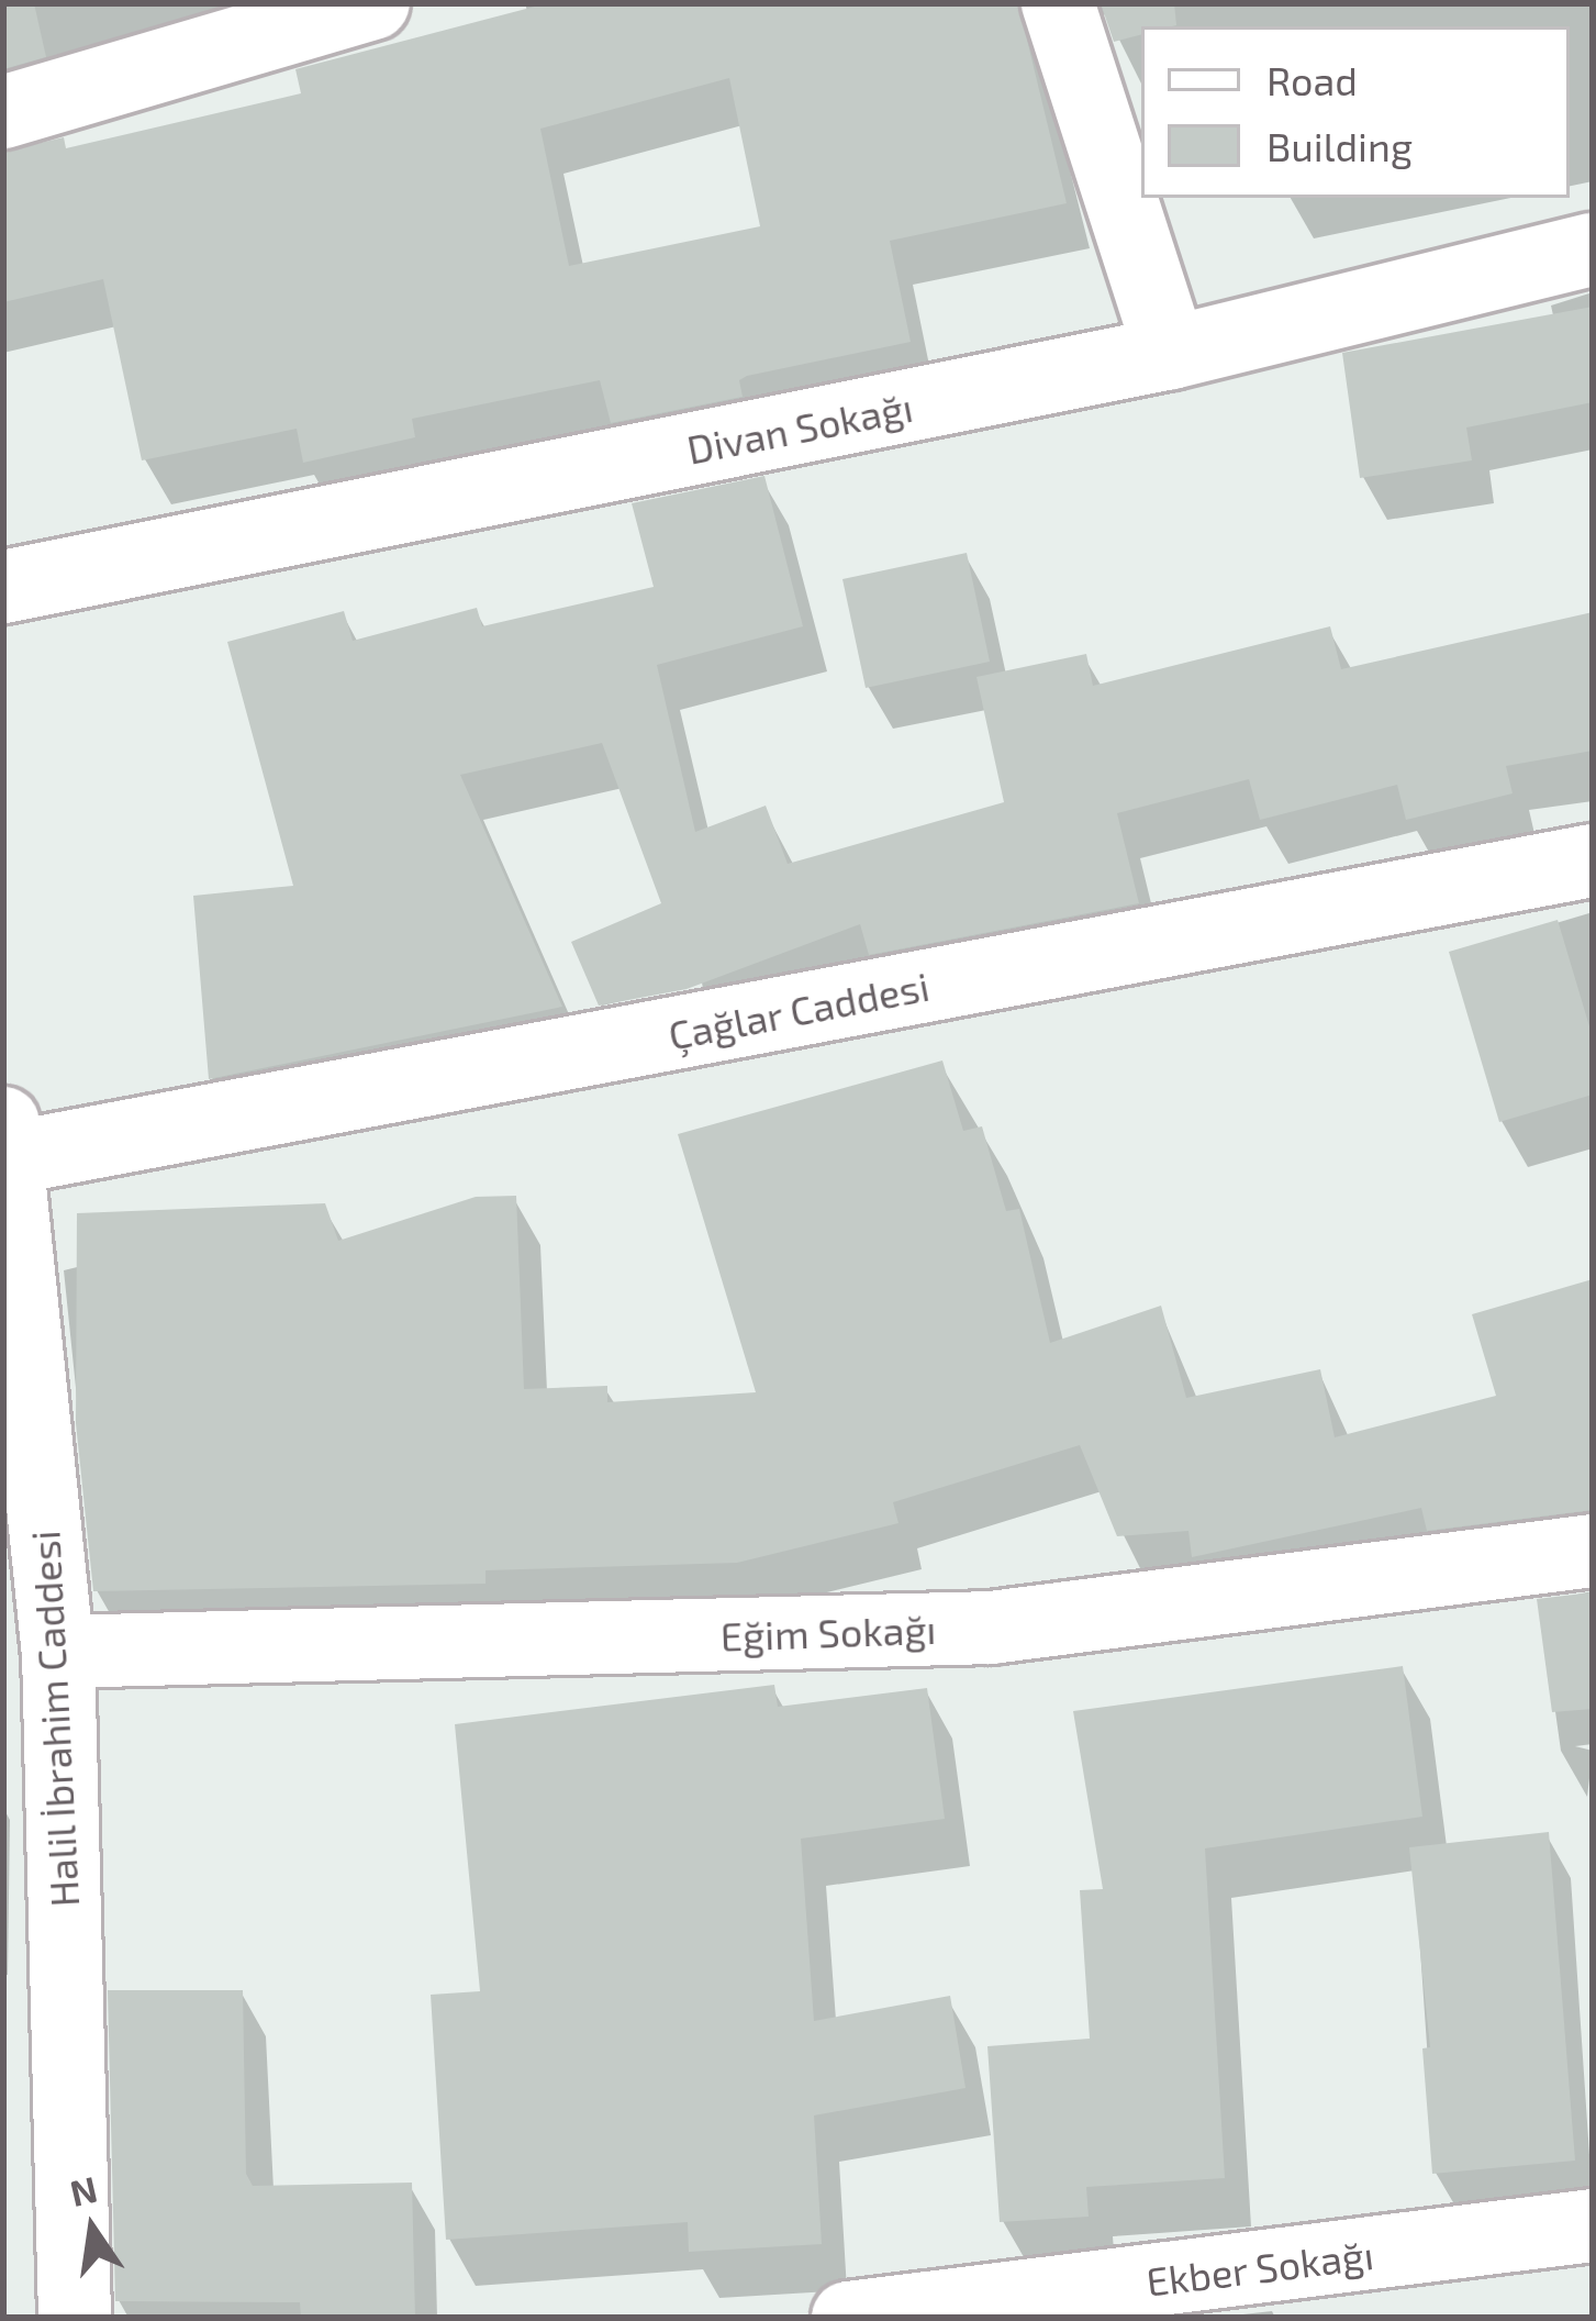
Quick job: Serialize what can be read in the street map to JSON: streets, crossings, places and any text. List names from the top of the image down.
{
  "streets": {
    "street": [
      "Divan Sokağı",
      "Çağlar Caddesi",
      "Eğim Sokağı",
      "Halil İbrahim Caddesi",
      "Ekber Sokağı"
    ]
  },
  "crossings": [
    ["Çağlar Caddesi", "Halil İbrahim Caddesi"],
    ["Eğim Sokağı", "Halil İbrahim Caddesi"]
  ],
  "legend": ["Road", "Building"],
  "north": "top"
}
